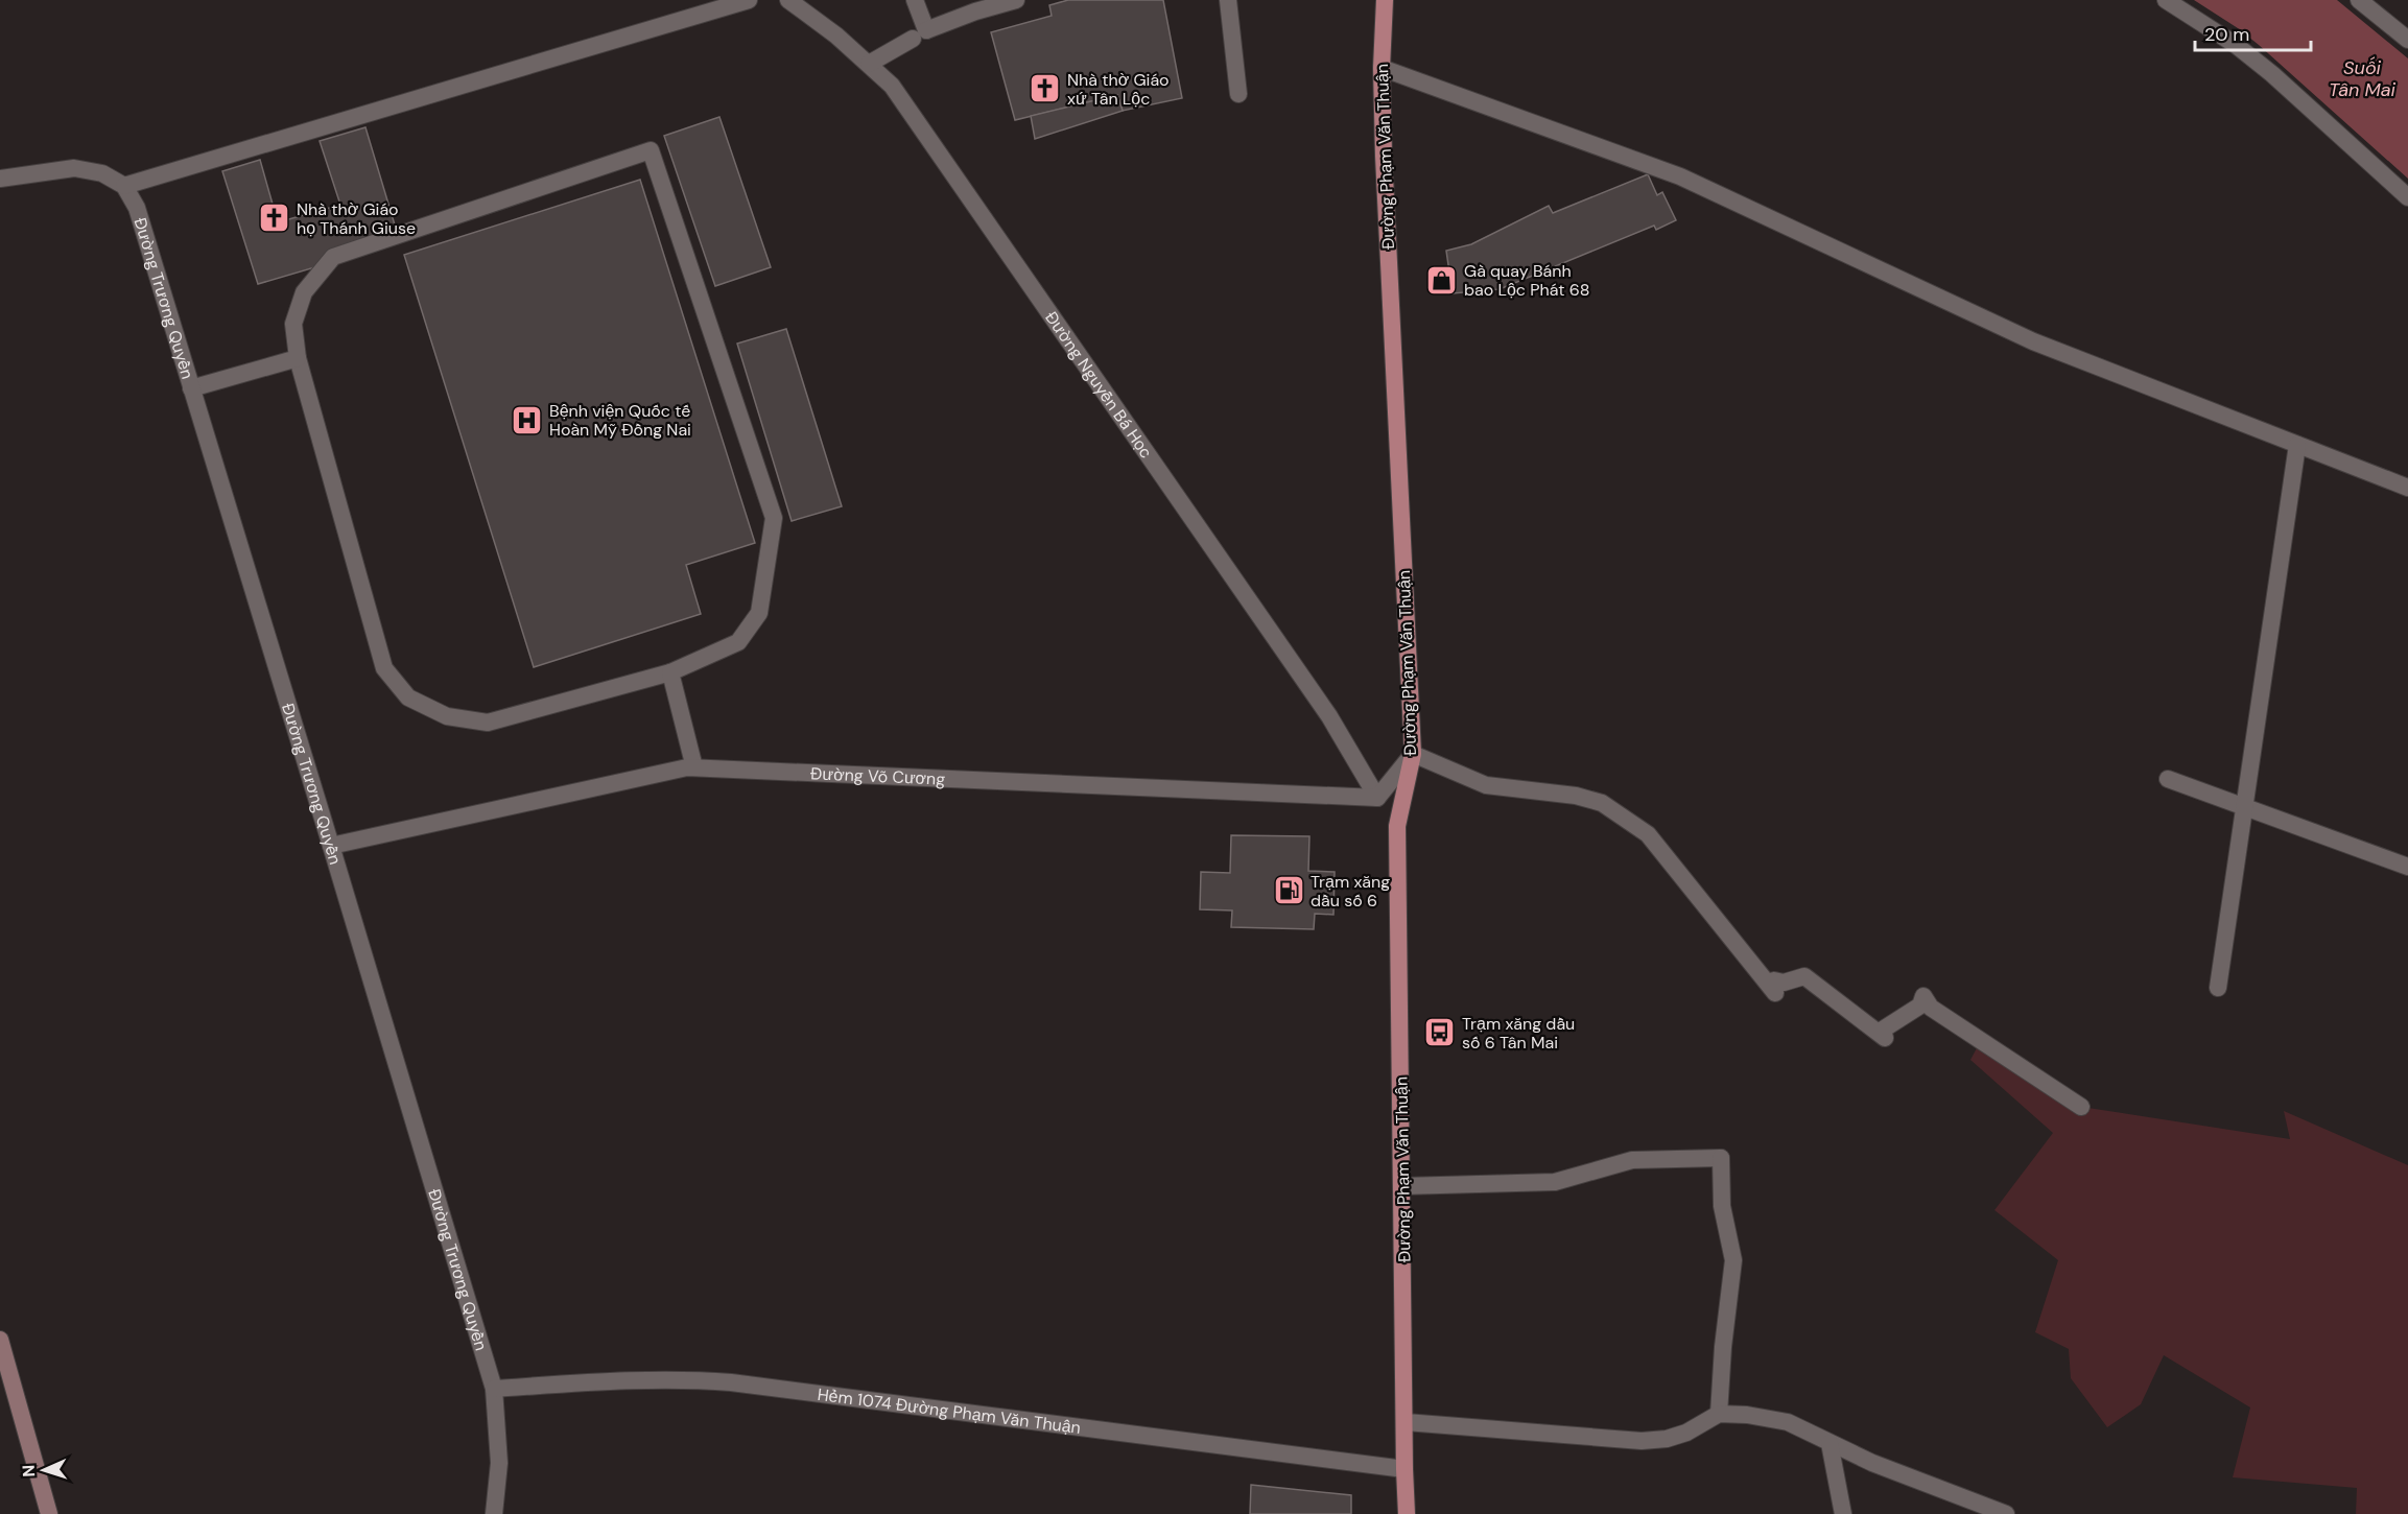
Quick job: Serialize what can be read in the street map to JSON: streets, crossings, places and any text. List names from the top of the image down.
{
  "streets": {
    "main road": ["Đường Phạm Văn Thuận"],
    "street": [
      "Đường Trương Quyền",
      "Đường Nguyễn Bá Học",
      "Đường Võ Cương",
      "Hẻm 1074 Đường Phạm Văn Thuận"
    ]
  },
  "crossings": [
    ["Đường Phạm Văn Thuận", "Hẻm 1074 Đường Phạm Văn Thuận"],
    ["Đường Trương Quyền", "Đường Võ Cương"],
    ["Đường Trương Quyền", "Hẻm 1074 Đường Phạm Văn Thuận"],
    ["Đường Nguyễn Bá Học", "Đường Võ Cương"]
  ],
  "water": ["Suối Tân Mai"],
  "places": {
    "church": ["Nhà thờ Giáo xứ Tân Lộc", "Nhà thờ Giáo họ Thánh Giuse"],
    "shop": ["Gà quay Bánh bao Lộc Phát 68"],
    "hospital": ["Bệnh viện Quốc tế Hoàn Mỹ Đồng Nai"],
    "fuel station": ["Trạm xăng dầu số 6"],
    "bus stop": ["Trạm xăng dầu số 6 Tân Mai"]
  },
  "scale_bar": "20 m",
  "north": "left"
}
